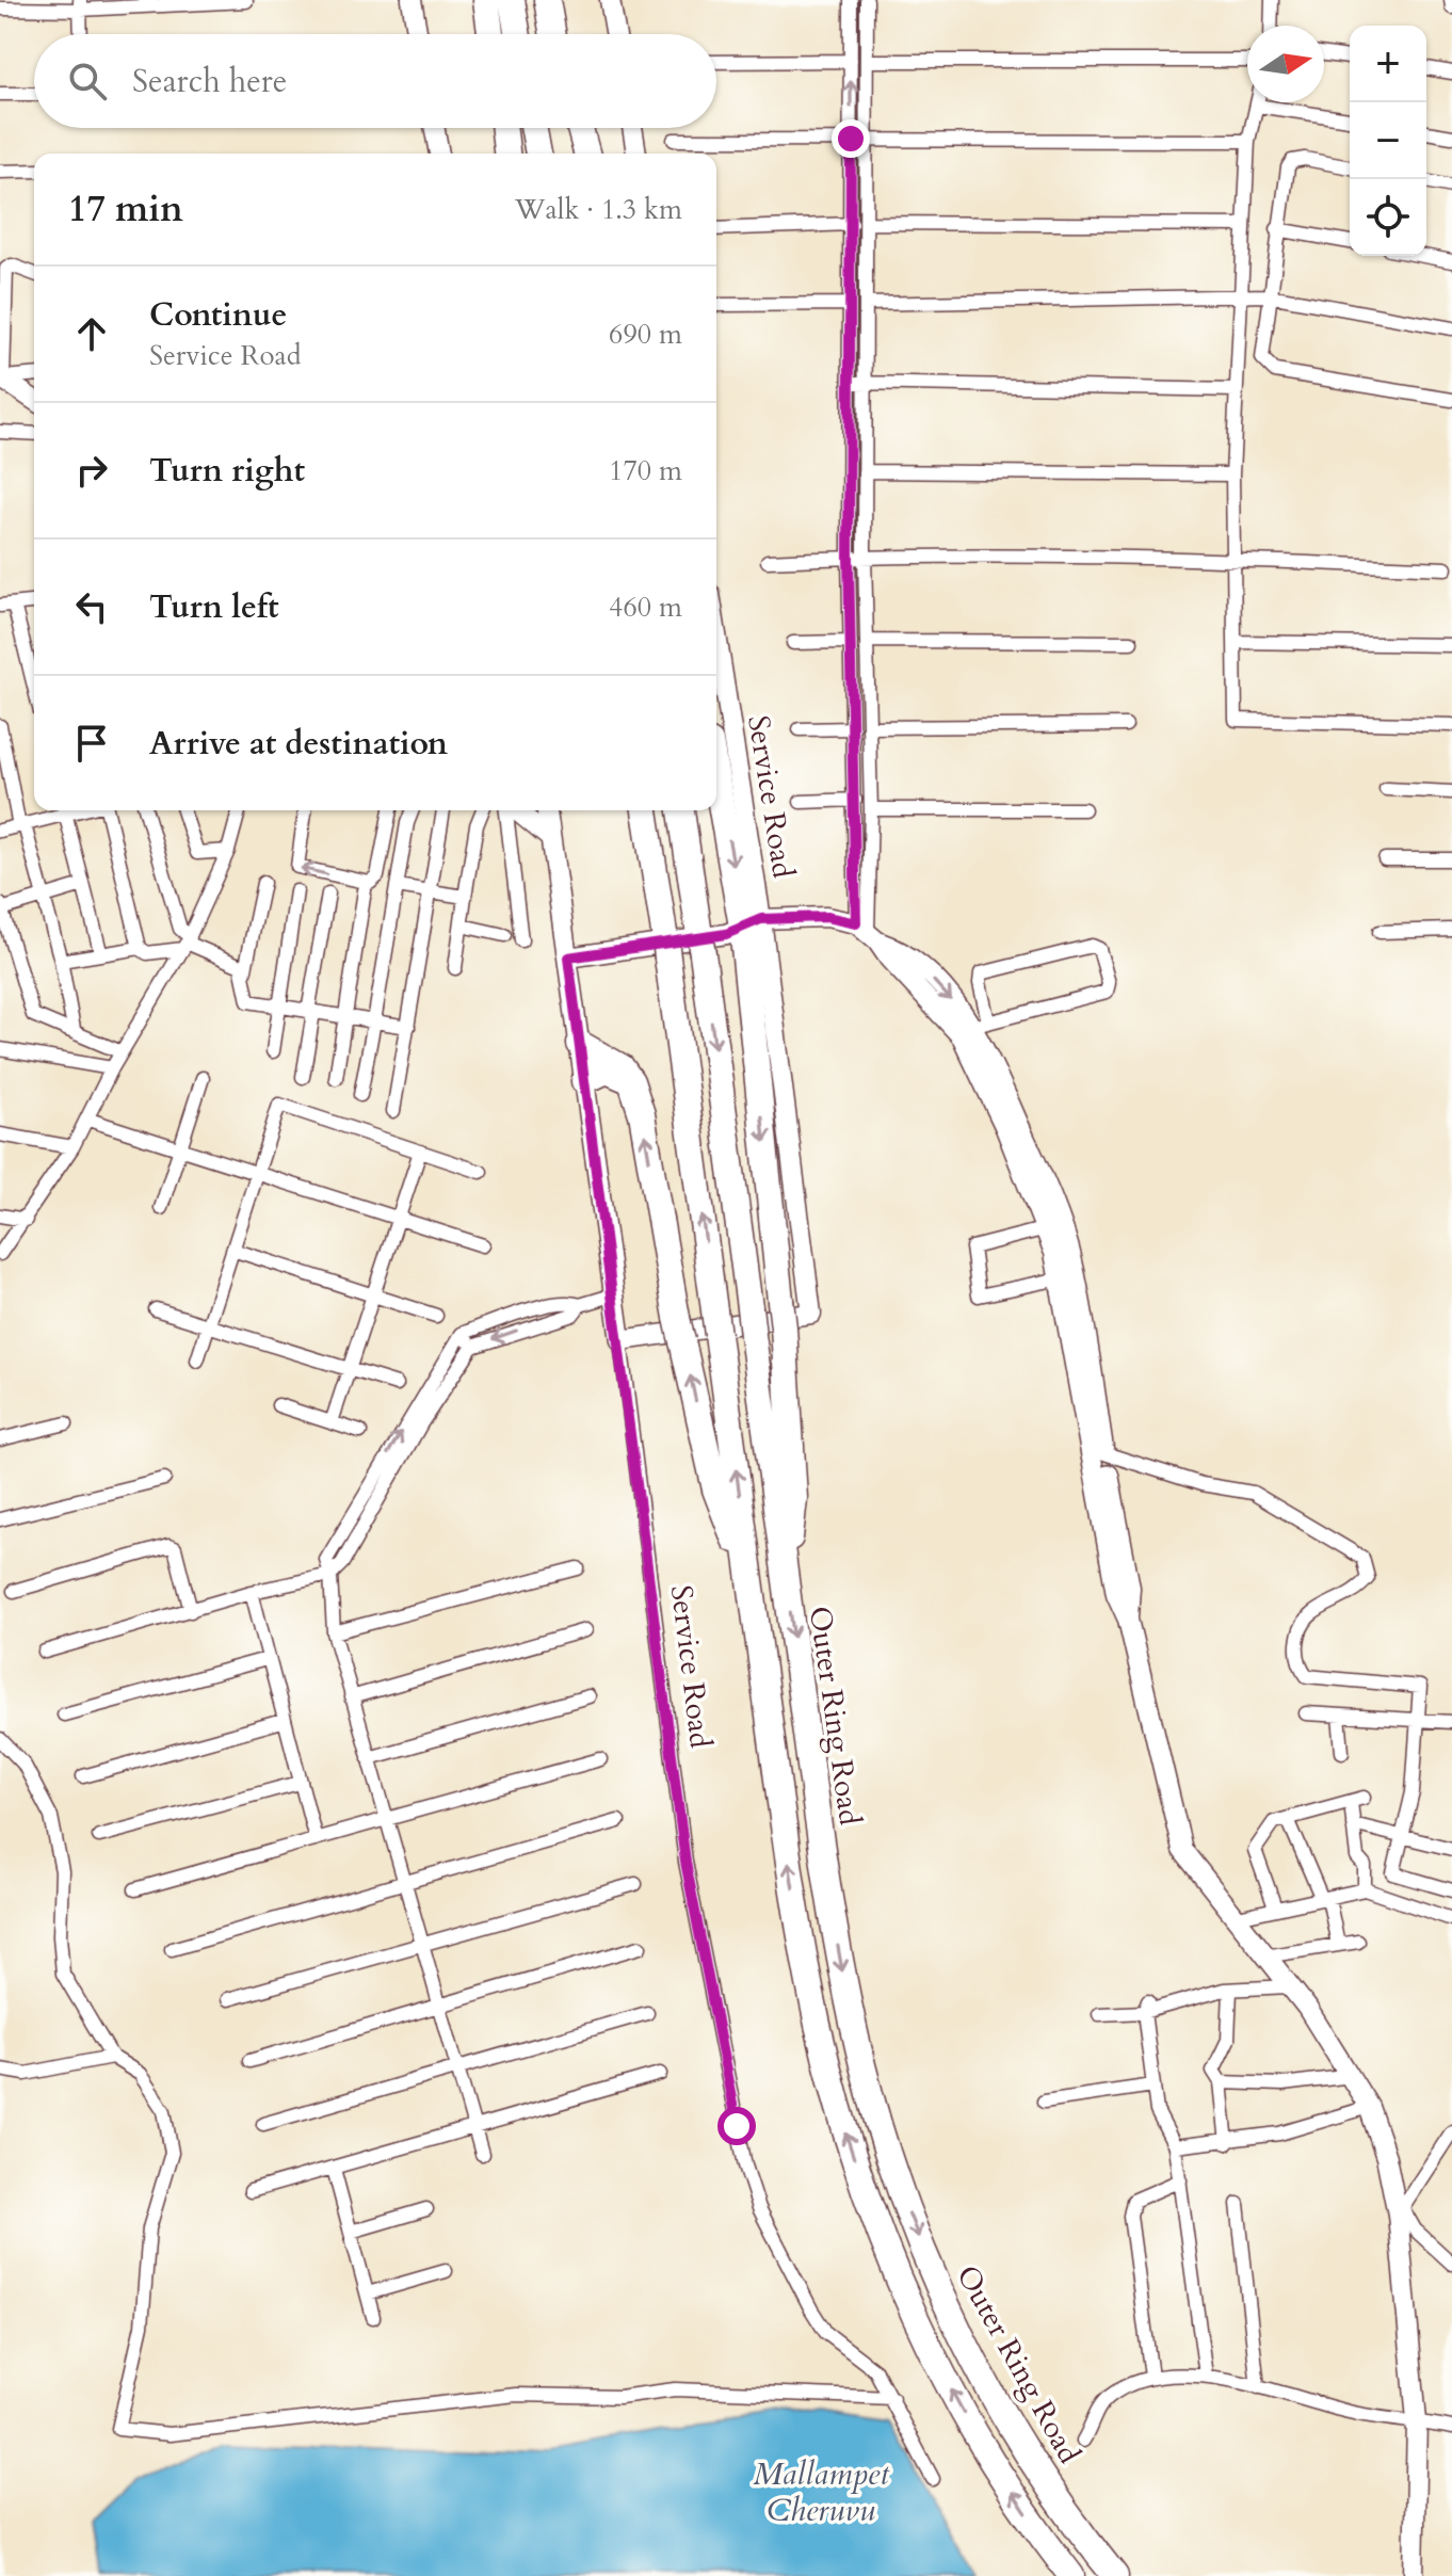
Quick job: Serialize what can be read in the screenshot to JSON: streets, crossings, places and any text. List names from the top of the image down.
{
  "streets": {
    "highway": ["Outer Ring Road"],
    "main road": ["Service Road"]
  },
  "water": ["Mallampet Cheruvu"],
  "north": "right",
  "page": {
    "map_buttons": ["+", "−"],
    "search": "Search here",
    "heading": ["17 min", "Walk · 1.3 km"],
    "list": [
      ["Continue", "Service Road", "690 m"],
      ["Turn right", "170 m"],
      ["Turn left", "460 m"],
      "Arrive at destination"
    ]
  }
}
